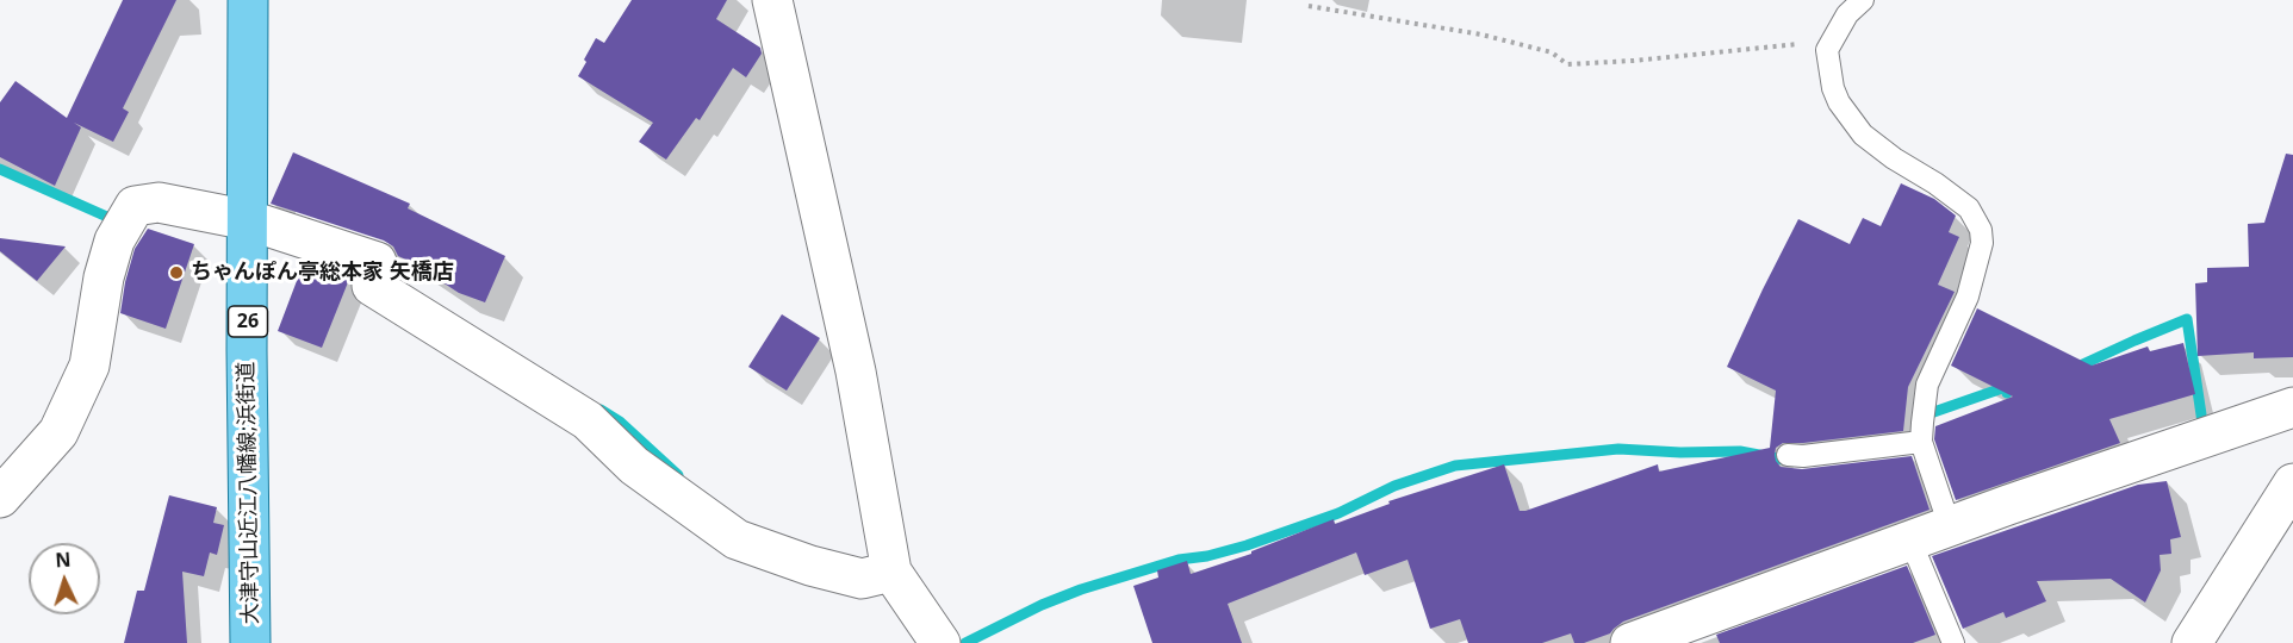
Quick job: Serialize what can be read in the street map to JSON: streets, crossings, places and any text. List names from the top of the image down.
{
  "streets": {
    "main road": ["26", "大津守山近江八幡線;浜街道"]
  },
  "places": ["ちゃんぽん亭総本家 矢橋店"],
  "north": "top"
}
